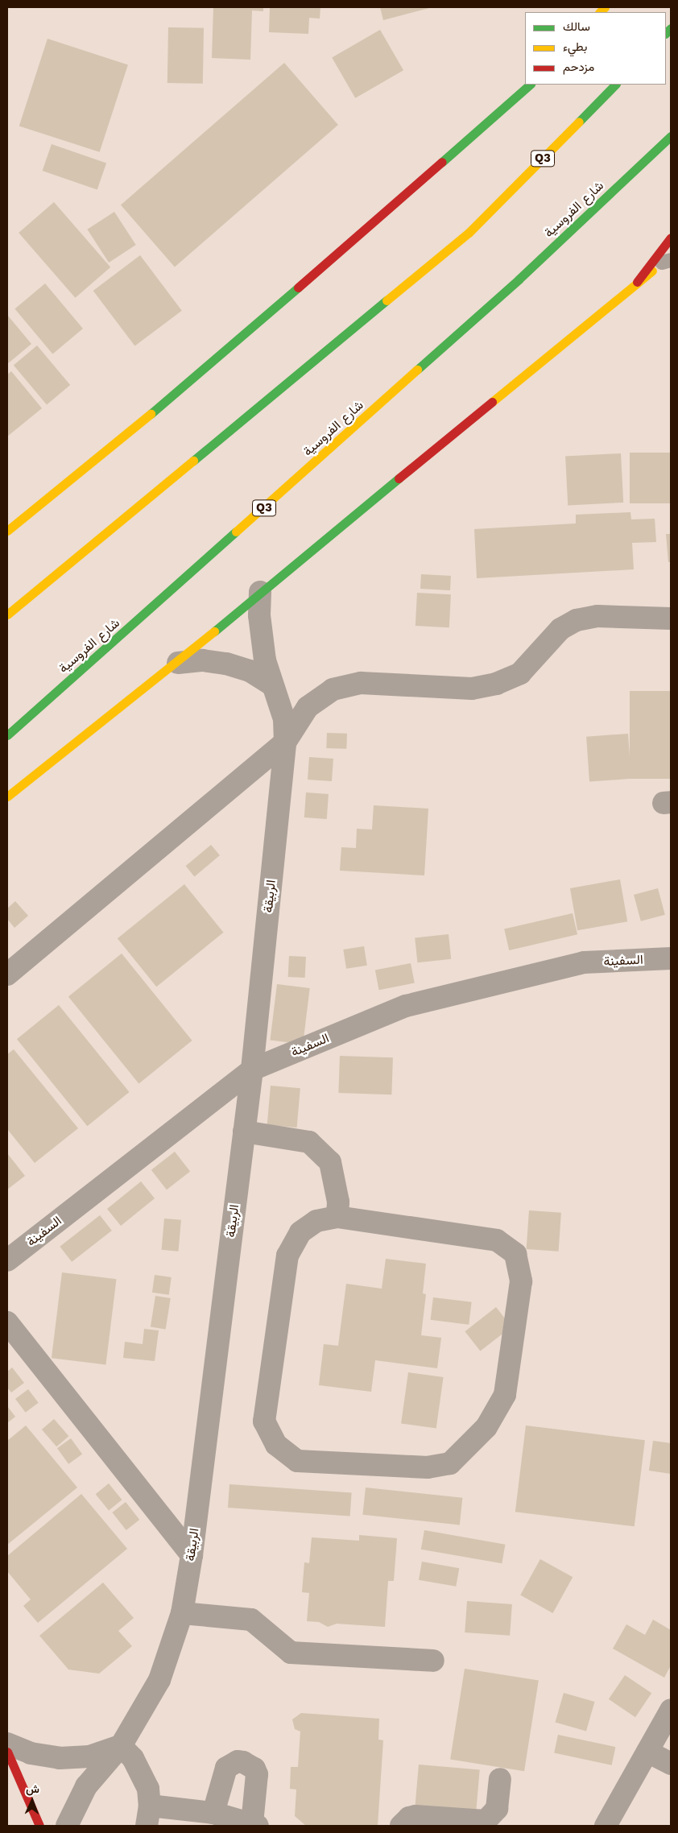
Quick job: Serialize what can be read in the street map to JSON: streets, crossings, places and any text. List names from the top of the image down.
{
  "streets": {
    "main road": ["Q3", "شارع الفروسية"],
    "street": ["الربيقة", "السفينة"]
  },
  "crossings": [
    ["الربيقة", "السفينة"]
  ],
  "legend": ["سالك", "بطيء", "مزدحم"],
  "north": "top"
}
